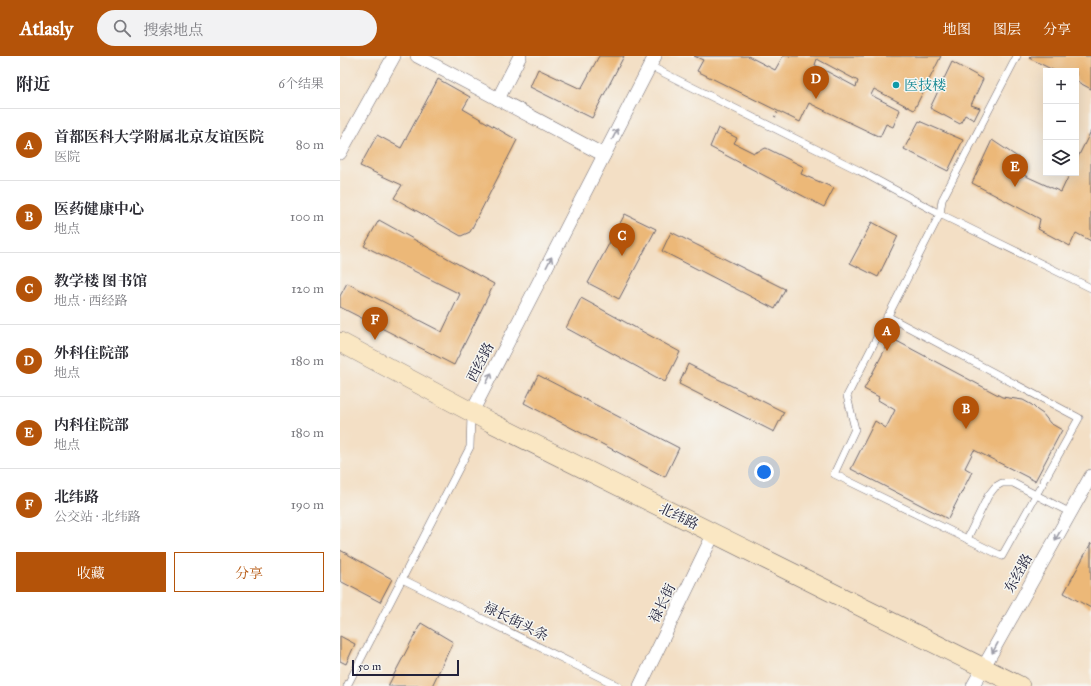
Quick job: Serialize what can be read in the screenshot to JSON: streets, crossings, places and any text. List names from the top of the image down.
{
  "streets": {
    "street": [
      "西经路",
      "北纬路",
      "东经路",
      "禄长街"
    ],
    "lane": ["禄长街头条"]
  },
  "crossings": [
    ["西经路", "北纬路"],
    ["西经路", "禄长街头条"],
    ["北纬路", "东经路"],
    ["北纬路", "禄长街"]
  ],
  "one_way": ["西经路", "东经路"],
  "places": ["医技楼"],
  "scale_bar": "50 m",
  "page": {
    "header": "Atlasly",
    "search": "搜索地点",
    "nav": ["地图", "图层", "分享"],
    "heading": ["附近", "6个结果"],
    "pins": [
      "D",
      "E",
      "C",
      "F",
      "A",
      "B"
    ],
    "map_buttons": ["+", "−"],
    "list": [
      {
        "mark": "A",
        "name": "首都医科大学附属北京友谊医院",
        "note": "医院",
        "value": "80 m"
      },
      {
        "mark": "B",
        "name": "医药健康中心",
        "note": "地点",
        "value": "100 m"
      },
      {
        "mark": "C",
        "name": "教学楼 图书馆",
        "note": "地点 · 西经路",
        "value": "120 m"
      },
      {
        "mark": "D",
        "name": "外科住院部",
        "note": "地点",
        "value": "180 m"
      },
      {
        "mark": "E",
        "name": "内科住院部",
        "note": "地点",
        "value": "180 m"
      },
      {
        "mark": "F",
        "name": "北纬路",
        "note": "公交站 · 北纬路",
        "value": "190 m"
      }
    ],
    "buttons": ["收藏", "分享"],
    "scale": "50 m"
  }
}
